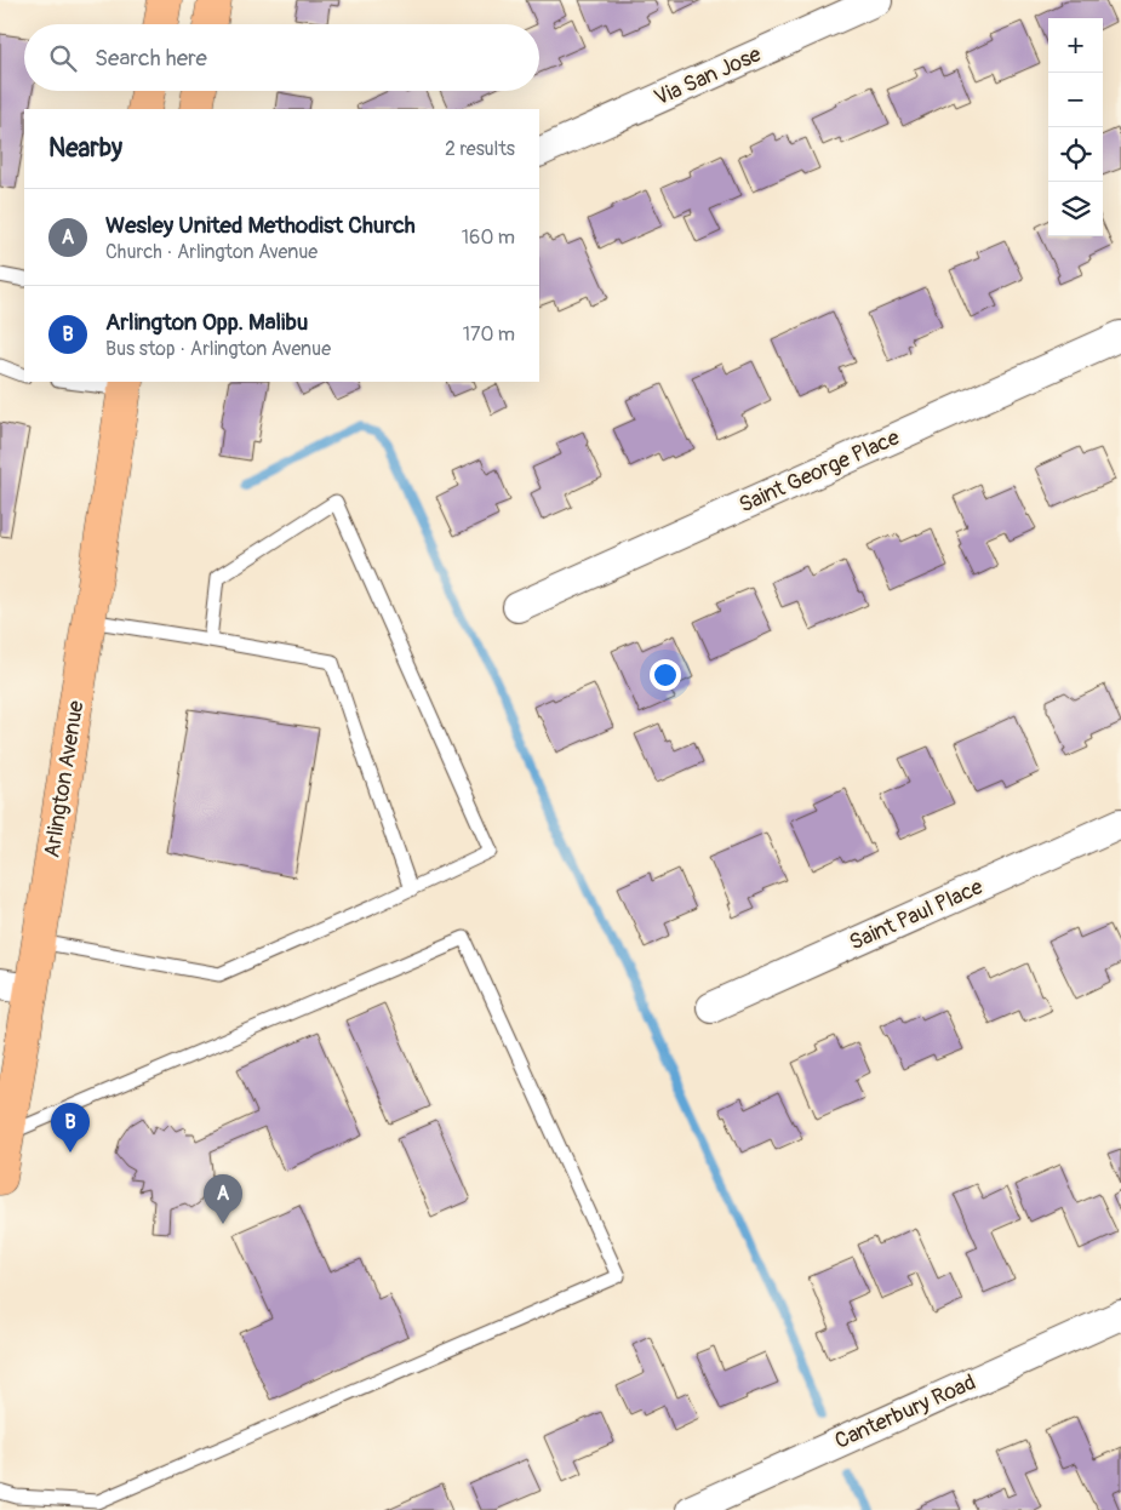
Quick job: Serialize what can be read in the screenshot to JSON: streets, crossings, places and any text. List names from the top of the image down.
{
  "streets": {
    "main road": ["Arlington Avenue"],
    "street": [
      "Via San Jose",
      "Saint George Place",
      "Saint Paul Place",
      "Canterbury Road"
    ]
  },
  "page": {
    "map_buttons": ["+", "−"],
    "search": "Search here",
    "heading": ["Nearby", "2 results"],
    "list": [
      {
        "mark": "A",
        "name": "Wesley United Methodist Church",
        "note": "Church · Arlington Avenue",
        "value": "160 m"
      },
      {
        "mark": "B",
        "name": "Arlington Opp. Malibu",
        "note": "Bus stop · Arlington Avenue",
        "value": "170 m"
      }
    ],
    "pins": ["B", "A"]
  }
}
